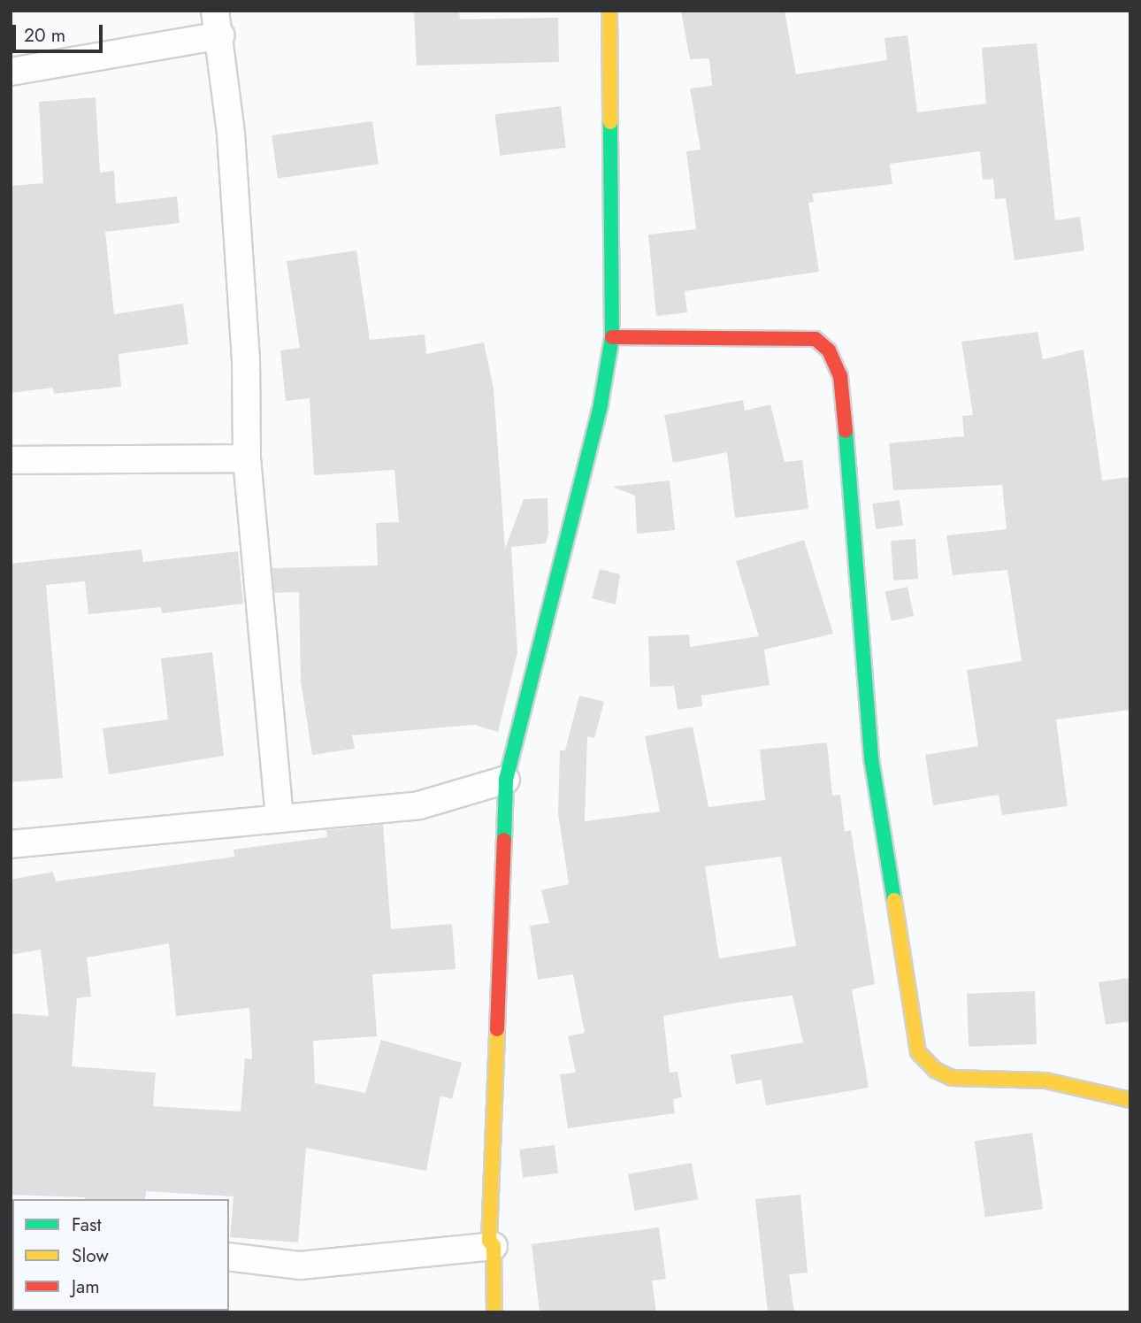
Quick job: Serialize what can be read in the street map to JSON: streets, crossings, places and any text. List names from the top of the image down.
{
  "legend": ["Fast", "Slow", "Jam"],
  "scale_bar": "20 m"
}
